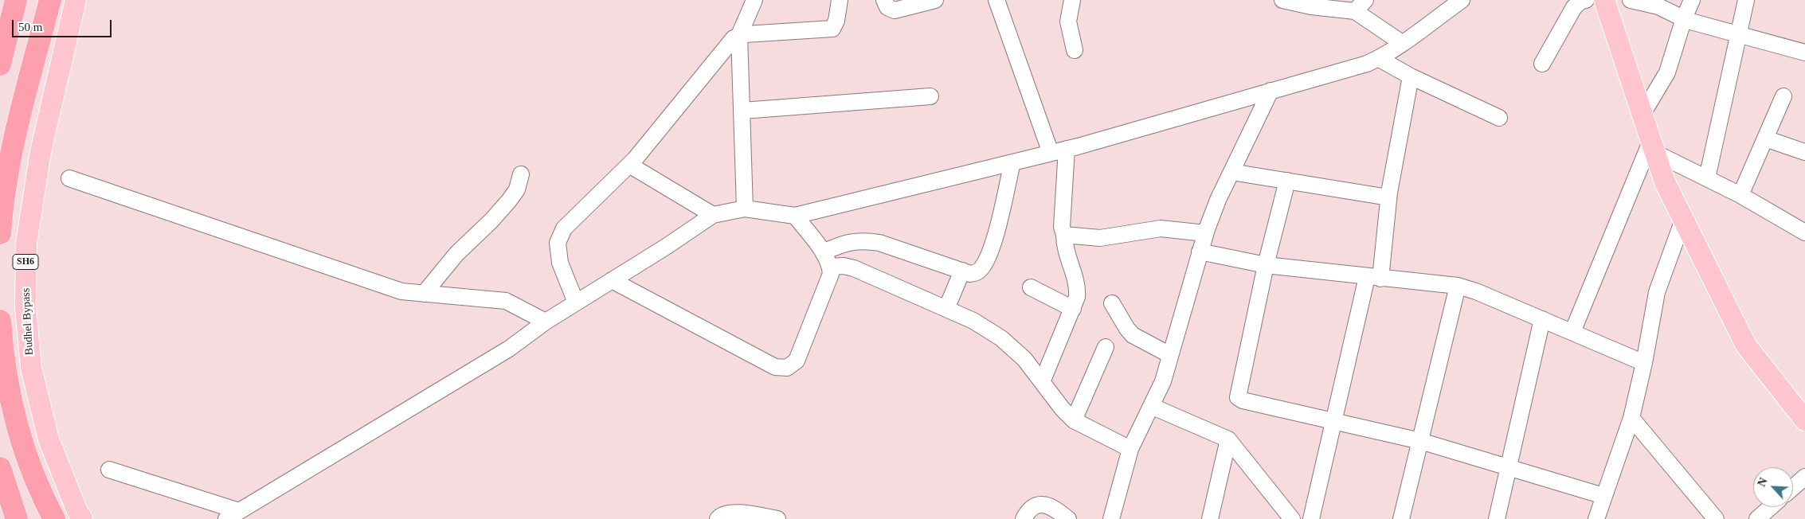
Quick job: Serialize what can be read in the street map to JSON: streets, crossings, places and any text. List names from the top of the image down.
{
  "streets": {
    "main road": ["SH6", "Budhel Bypass"]
  },
  "scale_bar": "50 m",
  "north": "top left"
}
